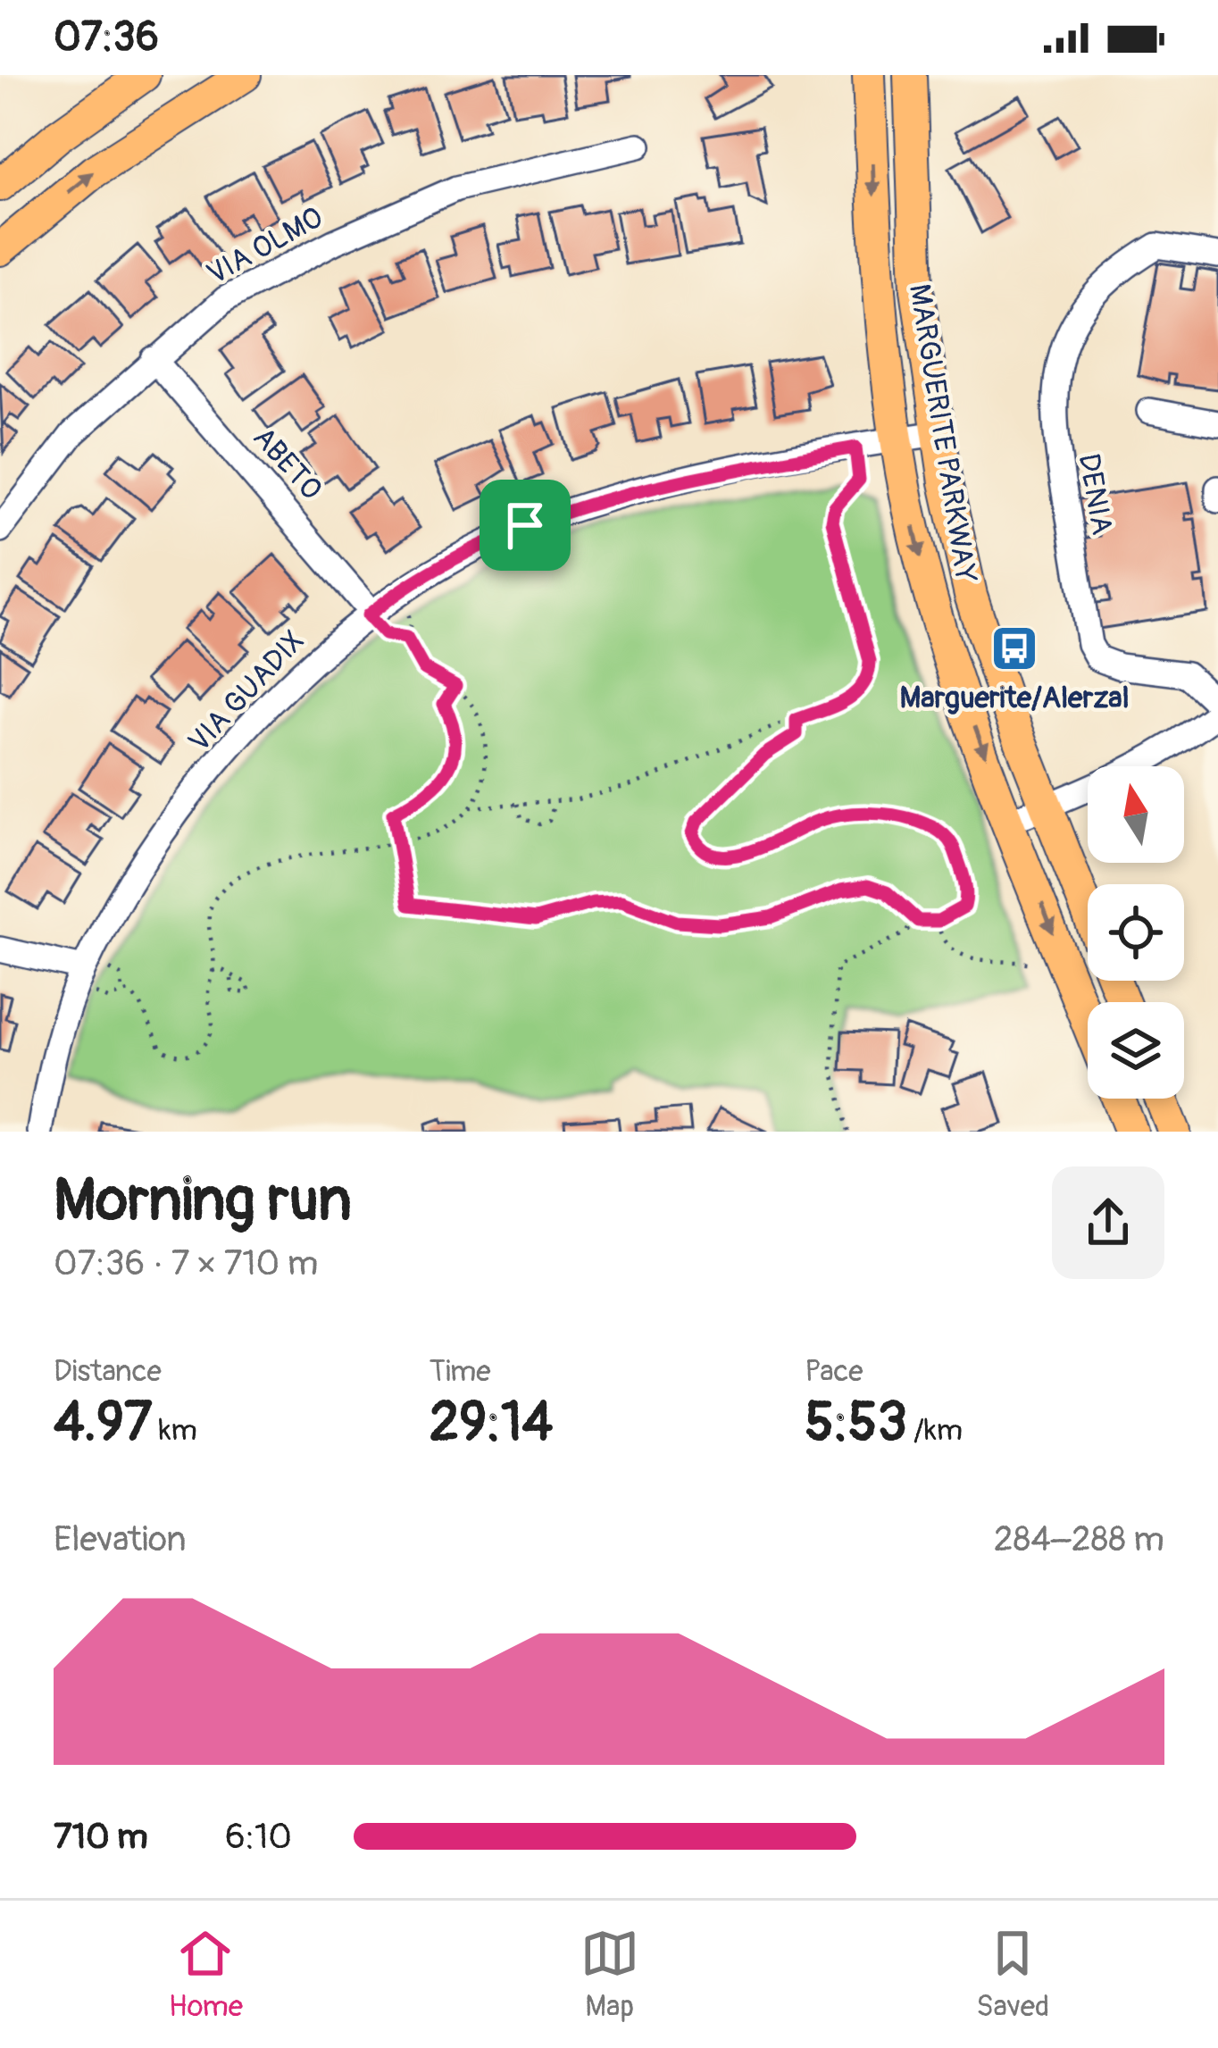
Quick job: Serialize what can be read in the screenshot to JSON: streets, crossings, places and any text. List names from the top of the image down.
{
  "streets": {
    "main road": ["MARGUERITE PARKWAY"],
    "street": [
      "VIA OLMO",
      "ABETO",
      "DENIA",
      "VIA GUADIX"
    ]
  },
  "crossings": [
    ["VIA OLMO", "ABETO"],
    ["MARGUERITE PARKWAY", "VIA GUADIX"],
    ["ABETO", "VIA GUADIX"]
  ],
  "places": {
    "bus stop": ["Marguerite/Alerzal"]
  },
  "north": "top",
  "page": {
    "status": "07:36",
    "heading": ["Morning run", "07:36 · 7 × 710 m"],
    "stats": [
      ["Distance", "4.97 km"],
      ["Time", "29:14"],
      ["Pace", "5:53 /km"]
    ],
    "chart": ["Elevation", "284–288 m"],
    "list": [
      {
        "name": "710 m",
        "note": "6:10"
      }
    ],
    "tabs": ["Home", "Map", "Saved"]
  }
}
